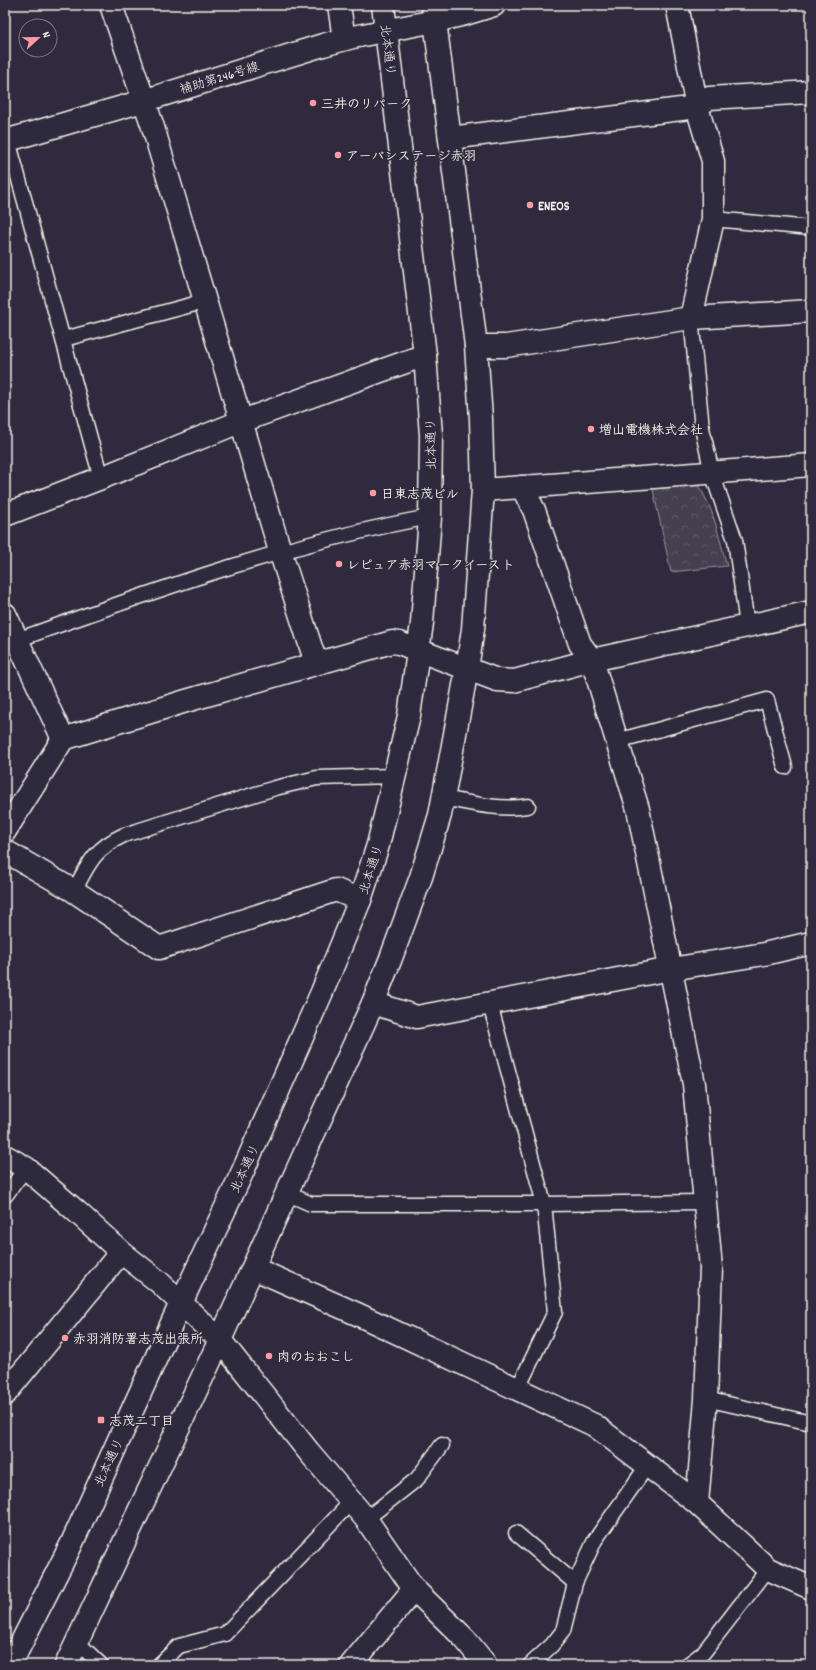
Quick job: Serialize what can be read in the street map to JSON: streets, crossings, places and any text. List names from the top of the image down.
{
  "streets": {
    "main road": ["北本通り", "補助第246号線"]
  },
  "crossings": [
    ["北本通り", "補助第246号線"]
  ],
  "places": {
    "other": [
      "三井のリパーク",
      "アーバンステージ赤羽",
      "ENEOS",
      "増山電機株式会社",
      "日東志茂ビル",
      "レピュア赤羽マークイースト",
      "赤羽消防署志茂出張所",
      "肉のおおこし"
    ],
    "transit": ["志茂二丁目"]
  },
  "north": "right"
}
